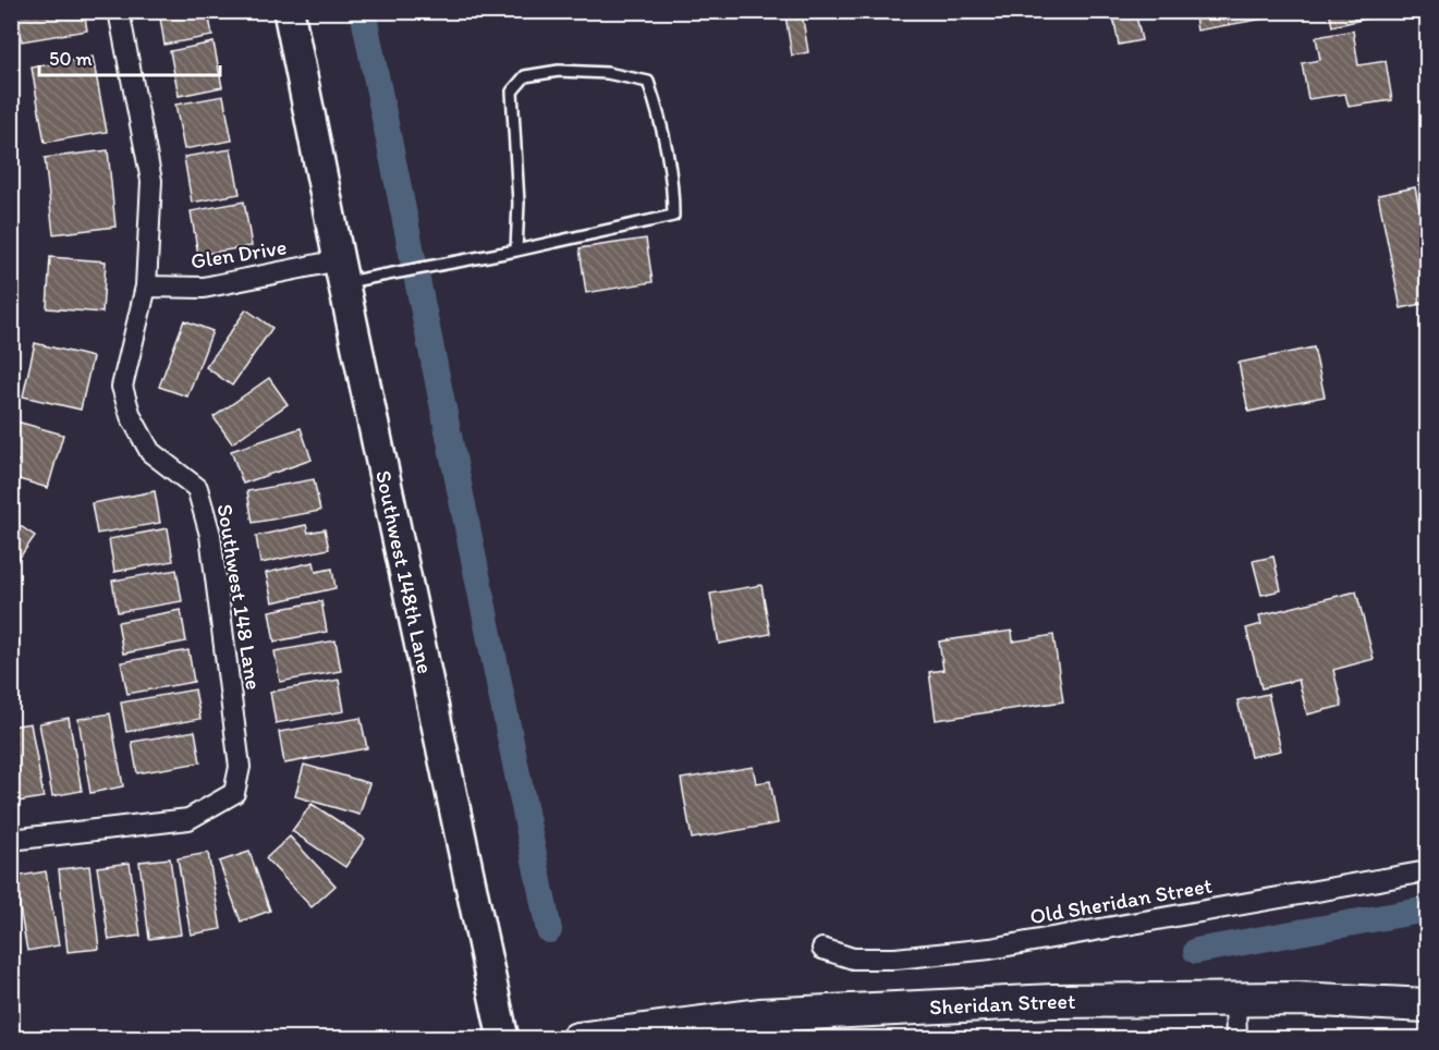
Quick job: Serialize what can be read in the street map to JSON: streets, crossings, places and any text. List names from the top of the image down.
{
  "streets": {
    "main road": ["Sheridan Street"],
    "street": [
      "Glen Drive",
      "Southwest 148th Lane",
      "Southwest 148 Lane",
      "Old Sheridan Street"
    ]
  },
  "crossings": [
    ["Glen Drive", "Southwest 148th Lane"],
    ["Glen Drive", "Southwest 148 Lane"]
  ],
  "scale_bar": "50 m"
}
